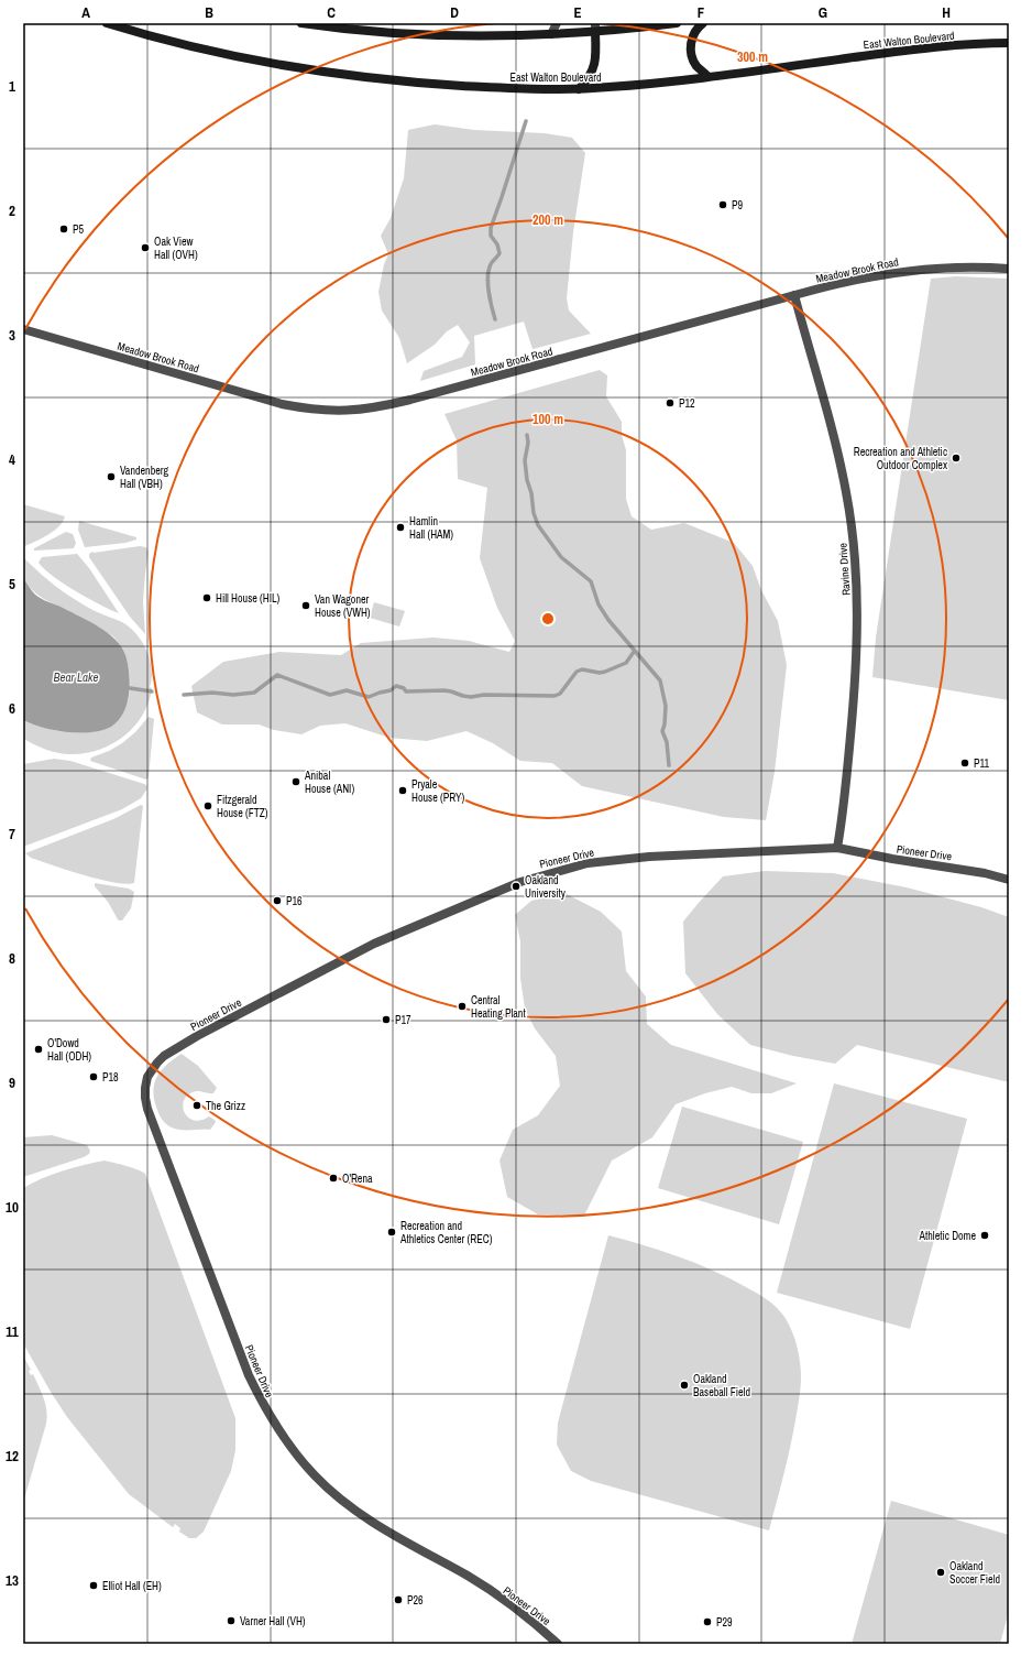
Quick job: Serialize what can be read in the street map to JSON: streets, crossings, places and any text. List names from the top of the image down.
{
  "streets": {
    "main road": ["East Walton Boulevard"],
    "street": ["Meadow Brook Road", "Ravine Drive", "Pioneer Drive"]
  },
  "crossings": [
    ["Meadow Brook Road", "Ravine Drive"],
    ["Ravine Drive", "Pioneer Drive"]
  ],
  "water": ["Bear Lake"],
  "places": [
    "P9",
    "P5",
    "Oak View Hall (OVH)",
    "P12",
    "Recreation and Athletic Outdoor Complex",
    "Vandenberg Hall (VBH)",
    "Hamlin Hall (HAM)",
    "Hill House (HIL)",
    "Van Wagoner House (VWH)",
    "P11",
    "Anibal House (ANI)",
    "Pryale House (PRY)",
    "Fitzgerald House (FTZ)",
    "Oakland University",
    "P16",
    "Central Heating Plant",
    "P17",
    "O'Dowd Hall (ODH)",
    "P18",
    "The Grizz",
    "O'Rena",
    "Recreation and Athletics Center (REC)",
    "Athletic Dome",
    "Oakland Baseball Field",
    "Oakland Soccer Field",
    "Elliot Hall (EH)",
    "P26",
    "Varner Hall (VH)",
    "P29"
  ],
  "grid": {
    "columns": [
      "A",
      "B",
      "C",
      "D",
      "E",
      "F",
      "G",
      "H"
    ],
    "rows": [
      "1",
      "2",
      "3",
      "4",
      "5",
      "6",
      "7",
      "8",
      "9",
      "10",
      "11",
      "12",
      "13"
    ]
  },
  "rings": ["300 m", "200 m", "100 m"]
}
